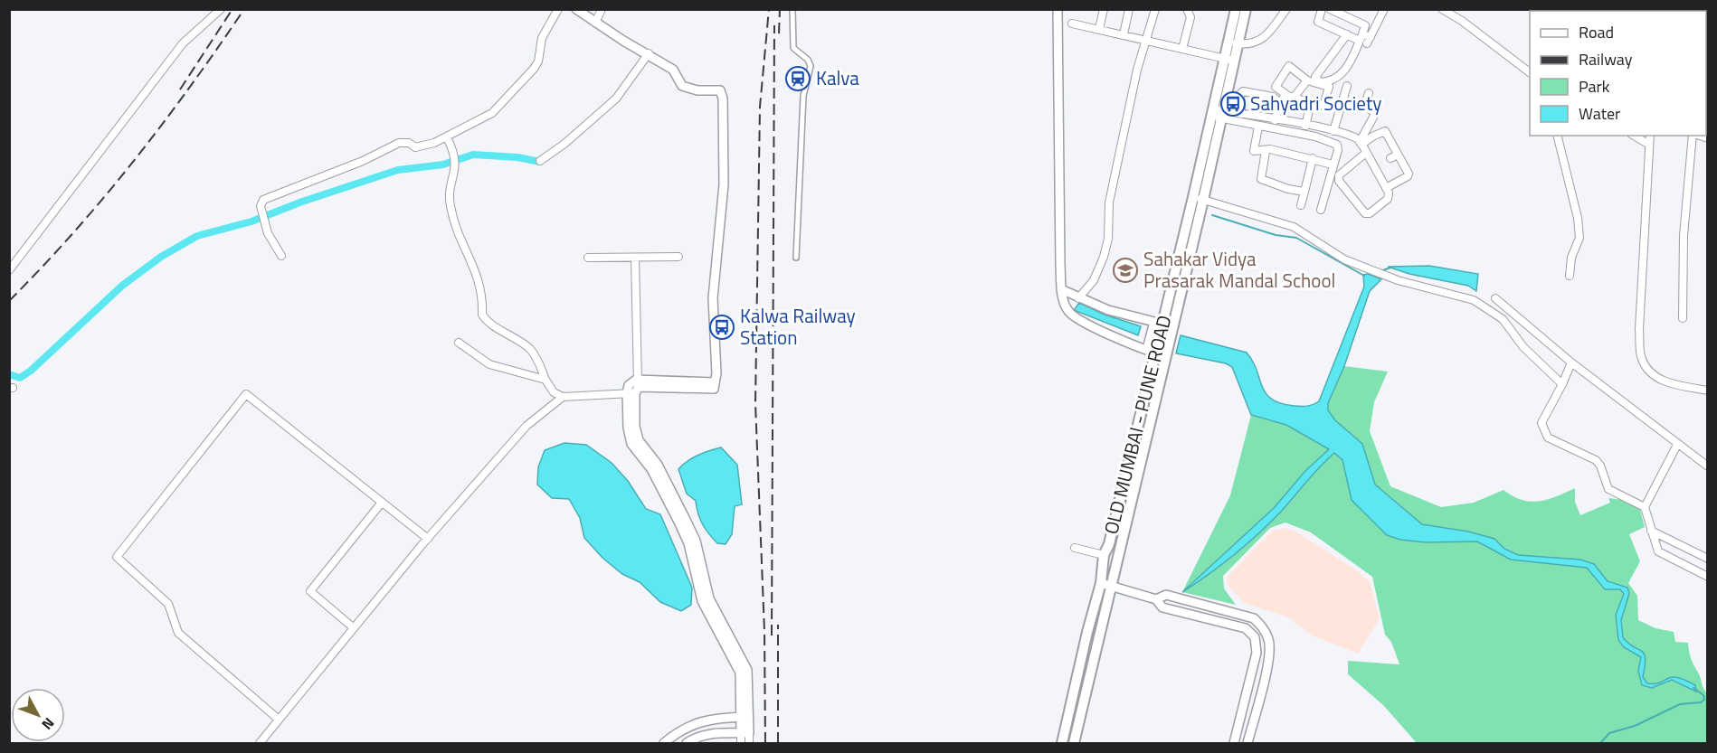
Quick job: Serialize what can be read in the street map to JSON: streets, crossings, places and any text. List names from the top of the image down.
{
  "streets": {
    "main road": ["OLD MUMBAI - PUNE ROAD"]
  },
  "places": {
    "station": ["Kalva"],
    "bus stop": ["Sahyadri Society", "Kalwa Railway Station"],
    "school or university": ["Sahakar Vidya Prasarak Mandal School"]
  },
  "legend": [
    "Road",
    "Railway",
    "Park",
    "Water"
  ],
  "north": "bottom right"
}
